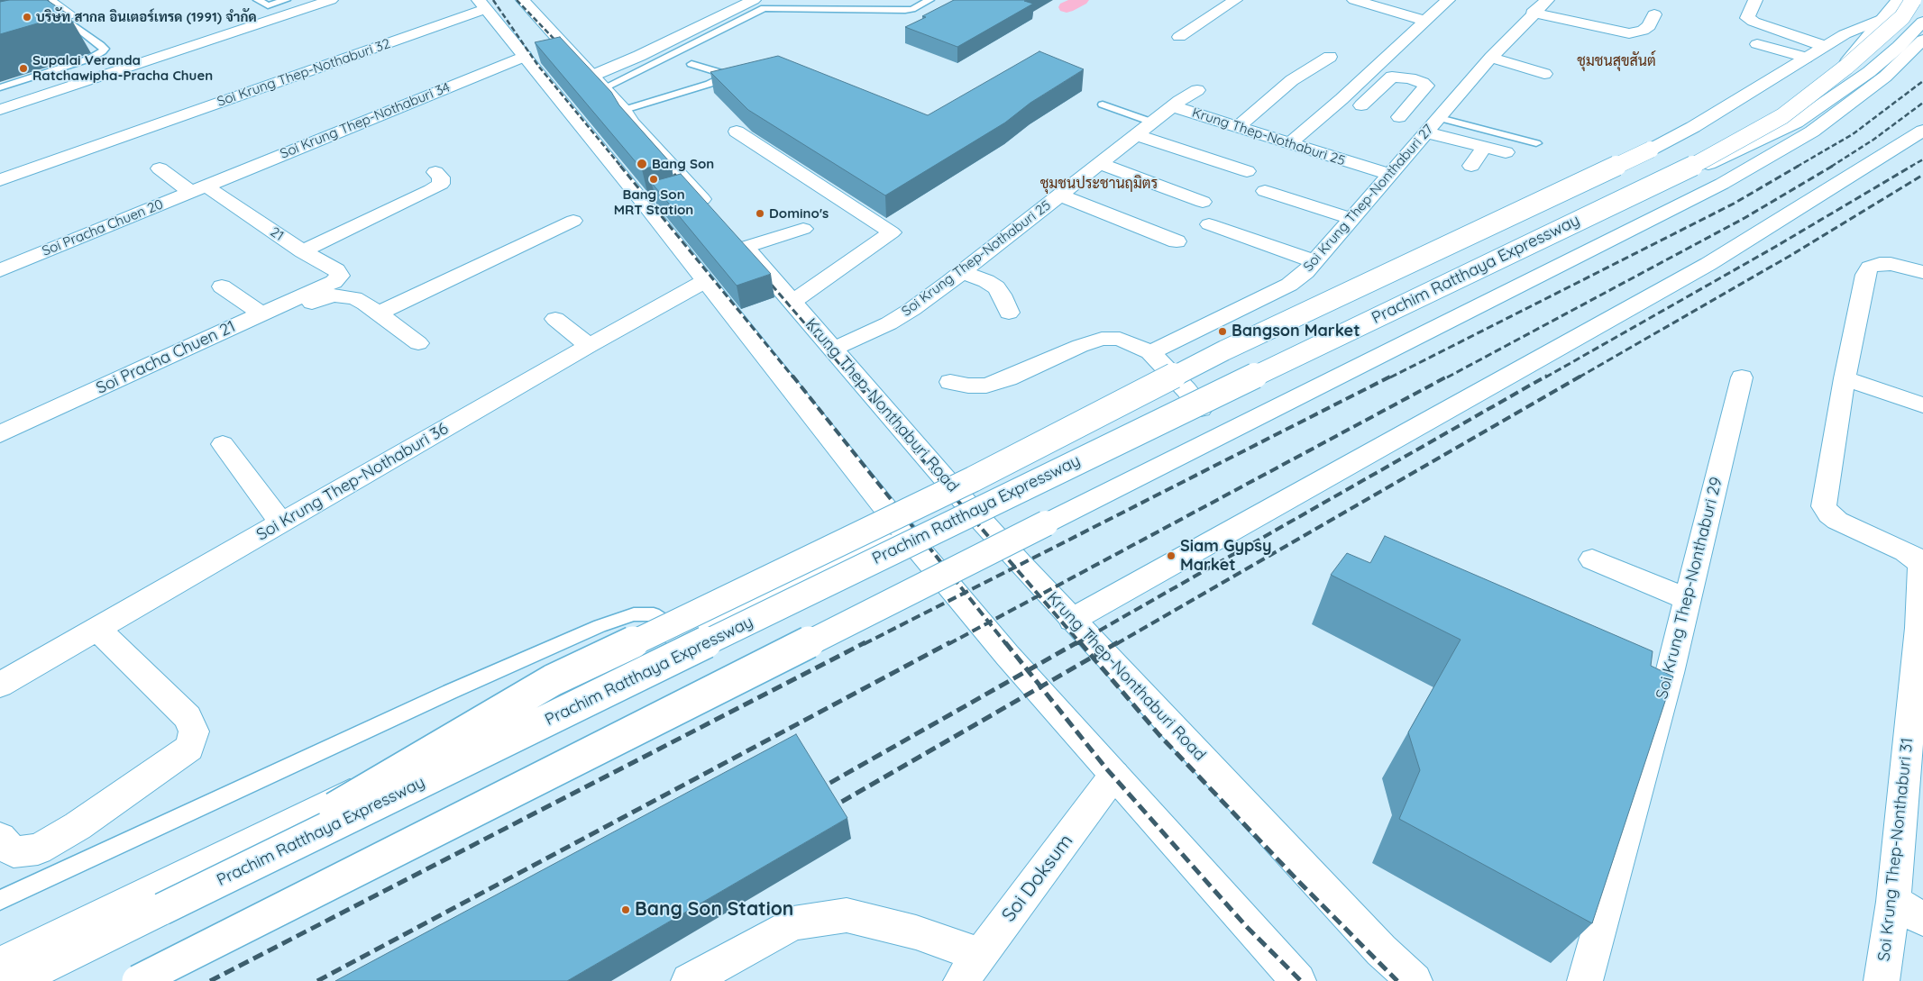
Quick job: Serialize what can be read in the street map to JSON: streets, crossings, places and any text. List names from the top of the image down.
{
  "streets": {
    "main road": [
      "Soi Krung Thep-Nothaburi 32",
      "Soi Krung Thep-Nothaburi 34",
      "Krung Thep-Nothaburi 25",
      "Soi Krung Thep-Nonthaburi 27",
      "Soi Pracha Chuen 20",
      "21",
      "Soi Krung Thep-Nothaburi 25",
      "Prachim Ratthaya Expressway",
      "Soi Pracha Chuen 21",
      "Krung Thep-Nonthaburi Road",
      "Soi Krung Thep-Nothaburi 36",
      "Soi Krung Thep-Nonthaburi 29",
      "Soi Krung Thep-Nonthaburi 31",
      "Soi Doksum"
    ]
  },
  "crossings": [
    ["Soi Krung Thep-Nothaburi 34", "Soi Pracha Chuen 20"],
    ["Soi Krung Thep-Nothaburi 34", "21"],
    ["Krung Thep-Nothaburi 25", "Soi Krung Thep-Nonthaburi 27"],
    ["Krung Thep-Nothaburi 25", "Soi Krung Thep-Nothaburi 25"],
    ["Soi Pracha Chuen 20", "21"],
    ["21", "Soi Pracha Chuen 21"],
    ["Soi Krung Thep-Nothaburi 25", "Krung Thep-Nonthaburi Road"]
  ],
  "districts": ["ชุมชนสุขสันต์", "ชุมชนประชานฤมิตร"],
  "places": [
    "บริษัท สากล อินเตอร์เทรด (1991) จำกัด",
    "Supalai Veranda Ratchawipha-Pracha Chuen",
    "Bang Son",
    "Bang Son MRT Station",
    "Domino's",
    "Bangson Market",
    "Siam Gypsy Market",
    "Bang Son Station"
  ]
}
